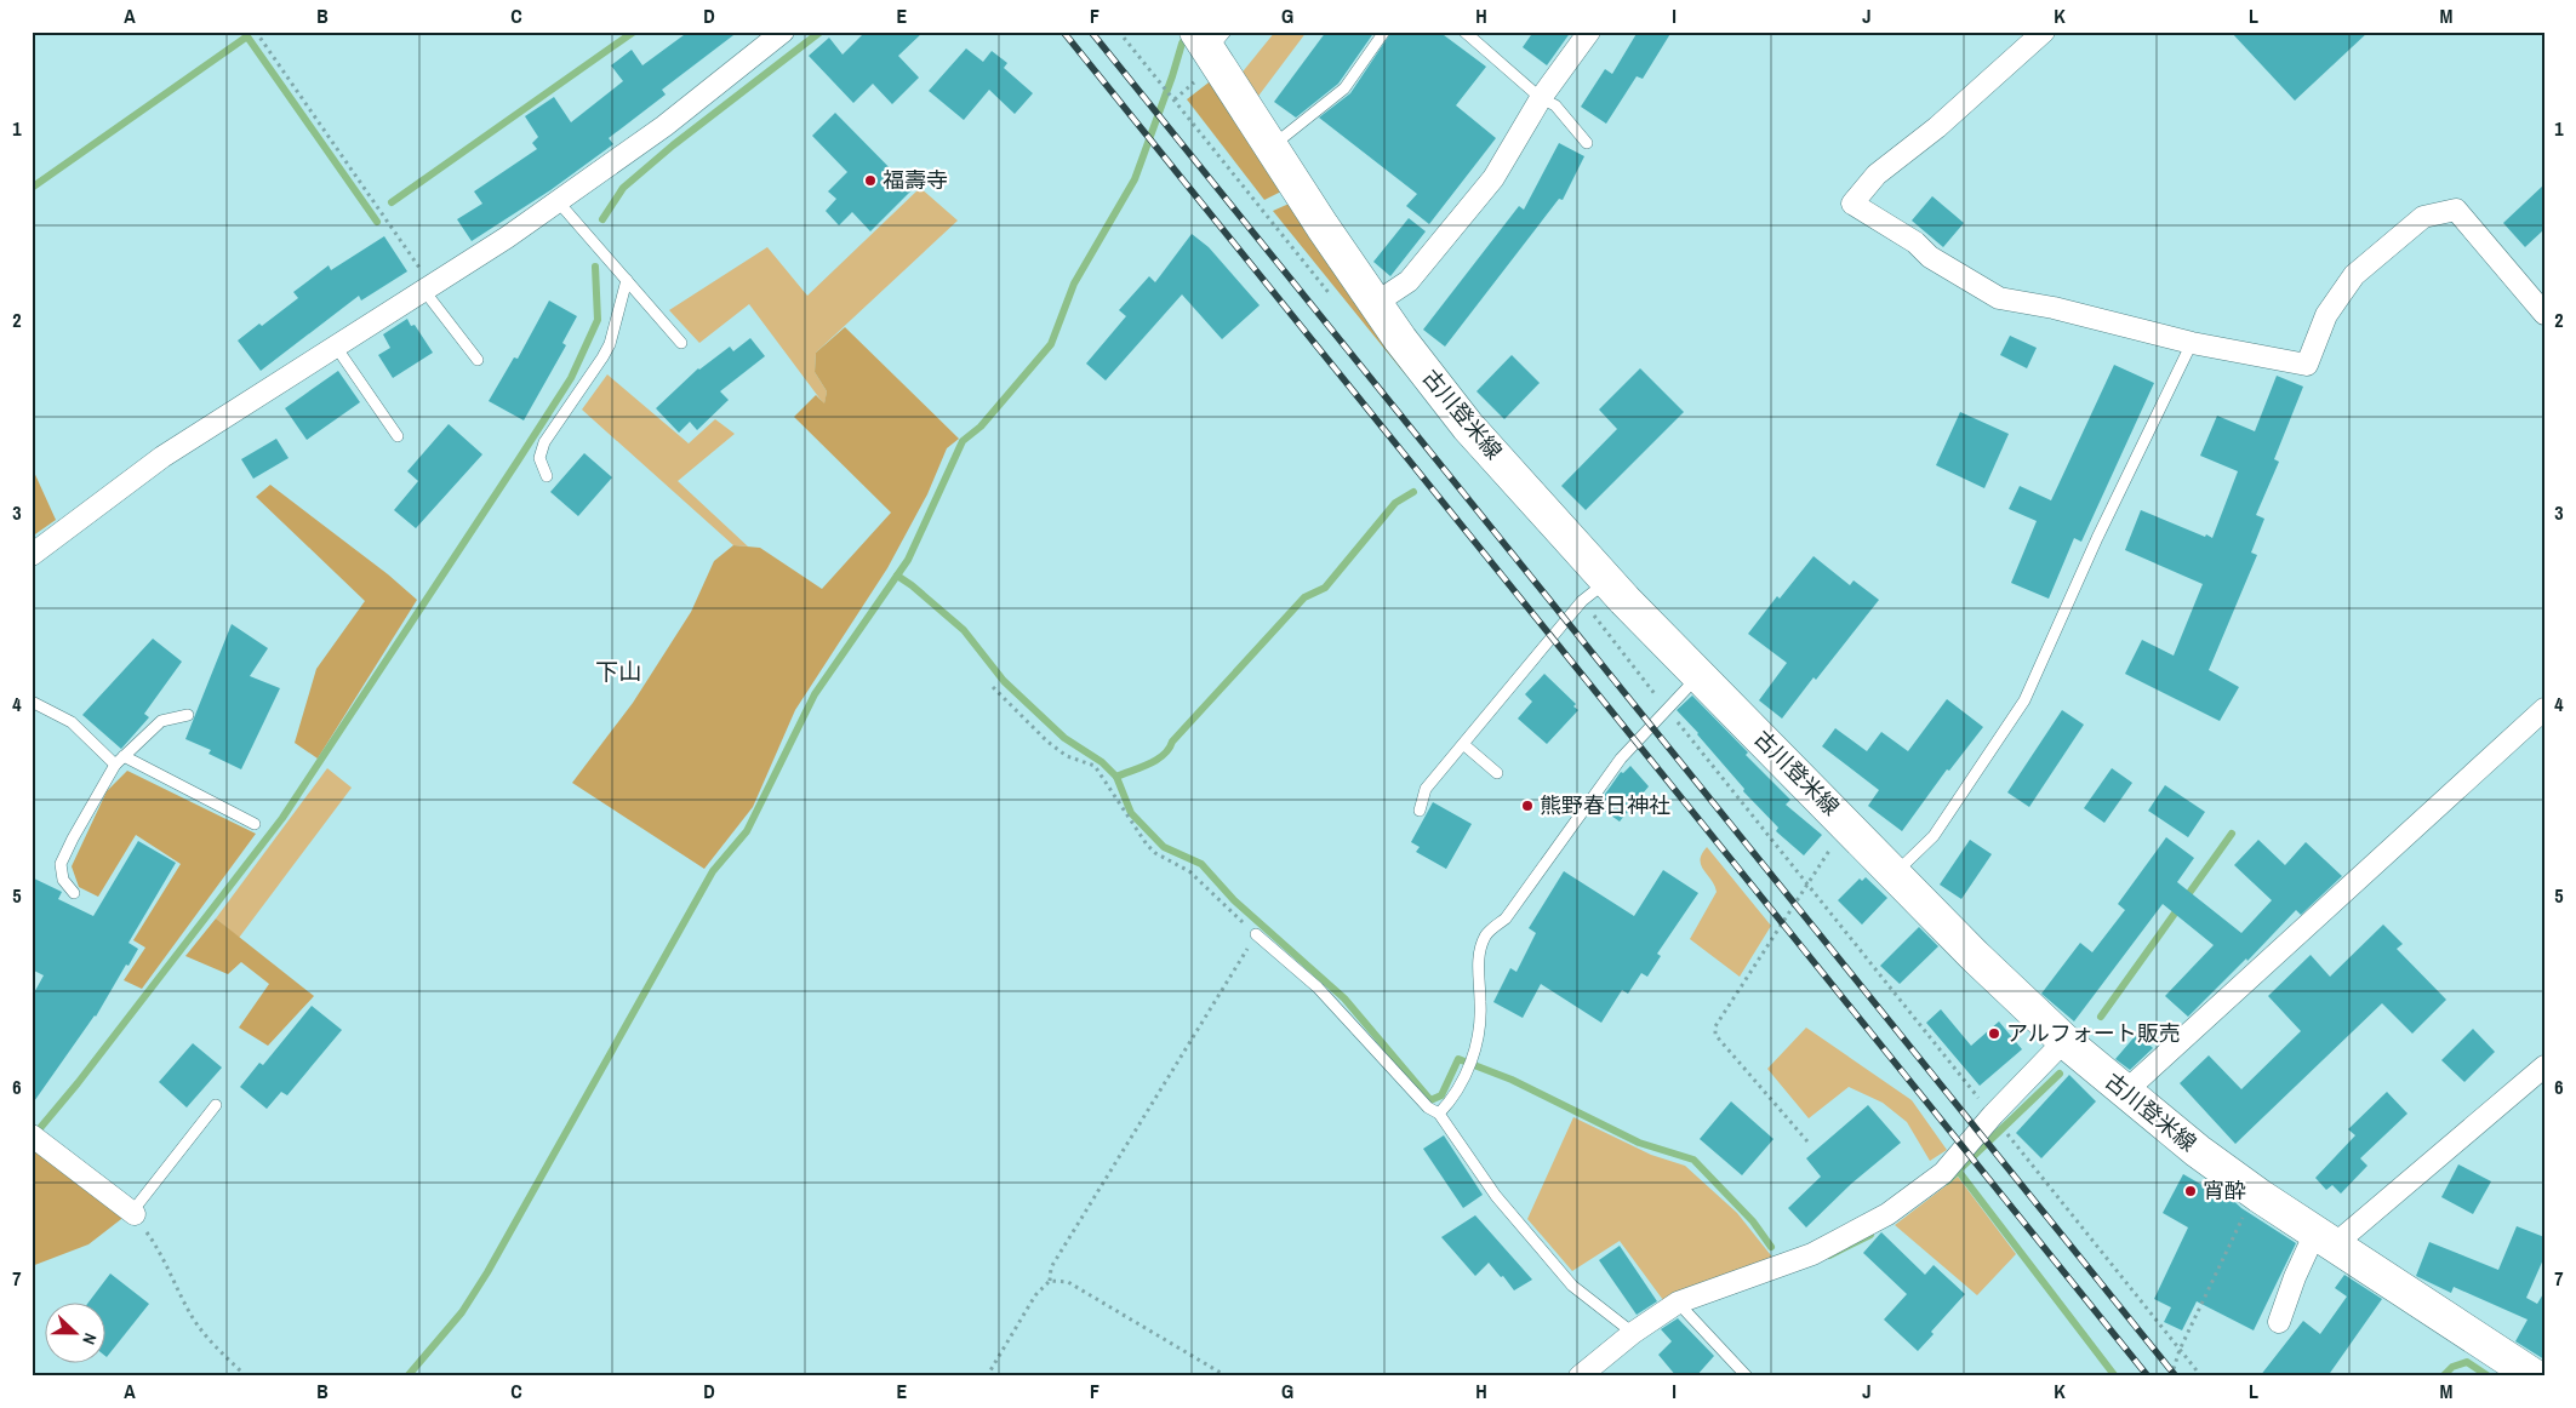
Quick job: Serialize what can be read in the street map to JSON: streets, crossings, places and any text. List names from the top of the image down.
{
  "streets": {
    "main road": ["古川登米線"]
  },
  "districts": ["下山"],
  "places": [
    "福壽寺",
    "熊野春日神社",
    "アルフォート販売",
    "宵酔"
  ],
  "north": "right",
  "grid": {
    "columns": [
      "A",
      "B",
      "C",
      "D",
      "E",
      "F",
      "G",
      "H",
      "I",
      "J",
      "K",
      "L",
      "M"
    ],
    "rows": [
      "1",
      "2",
      "3",
      "4",
      "5",
      "6",
      "7"
    ]
  }
}
